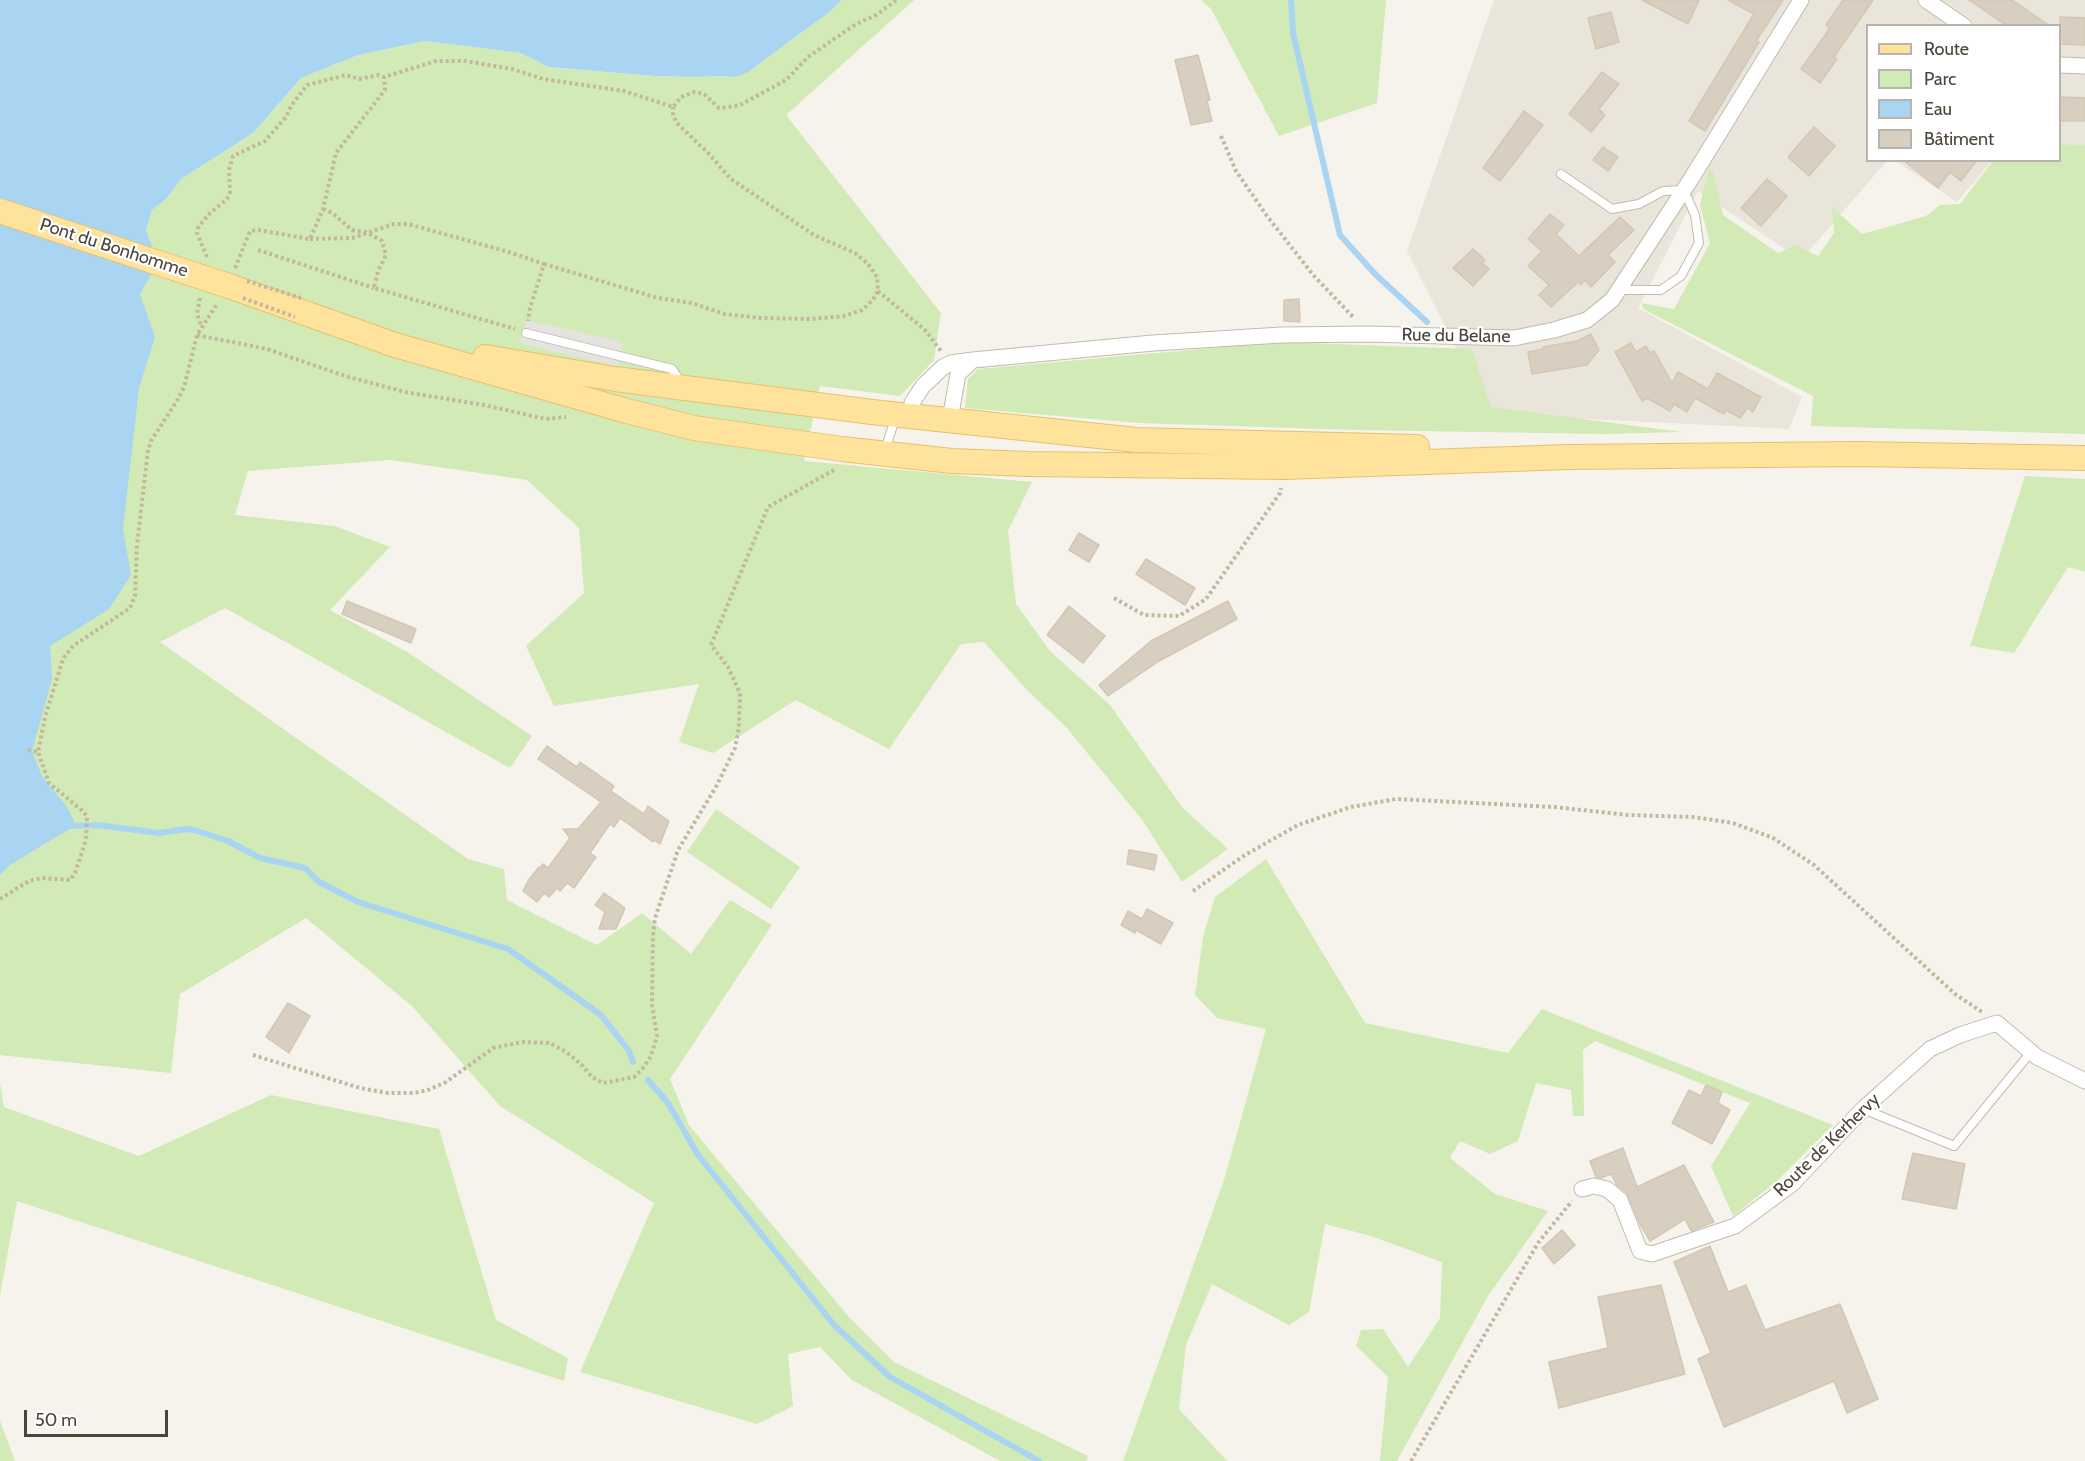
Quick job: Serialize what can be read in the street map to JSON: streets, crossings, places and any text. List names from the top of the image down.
{
  "streets": {
    "main road": ["Pont du Bonhomme"],
    "street": ["Rue du Belane", "Route de Kerhervy"]
  },
  "legend": [
    "Route",
    "Parc",
    "Eau",
    "Bâtiment"
  ],
  "scale_bar": "50 m"
}
